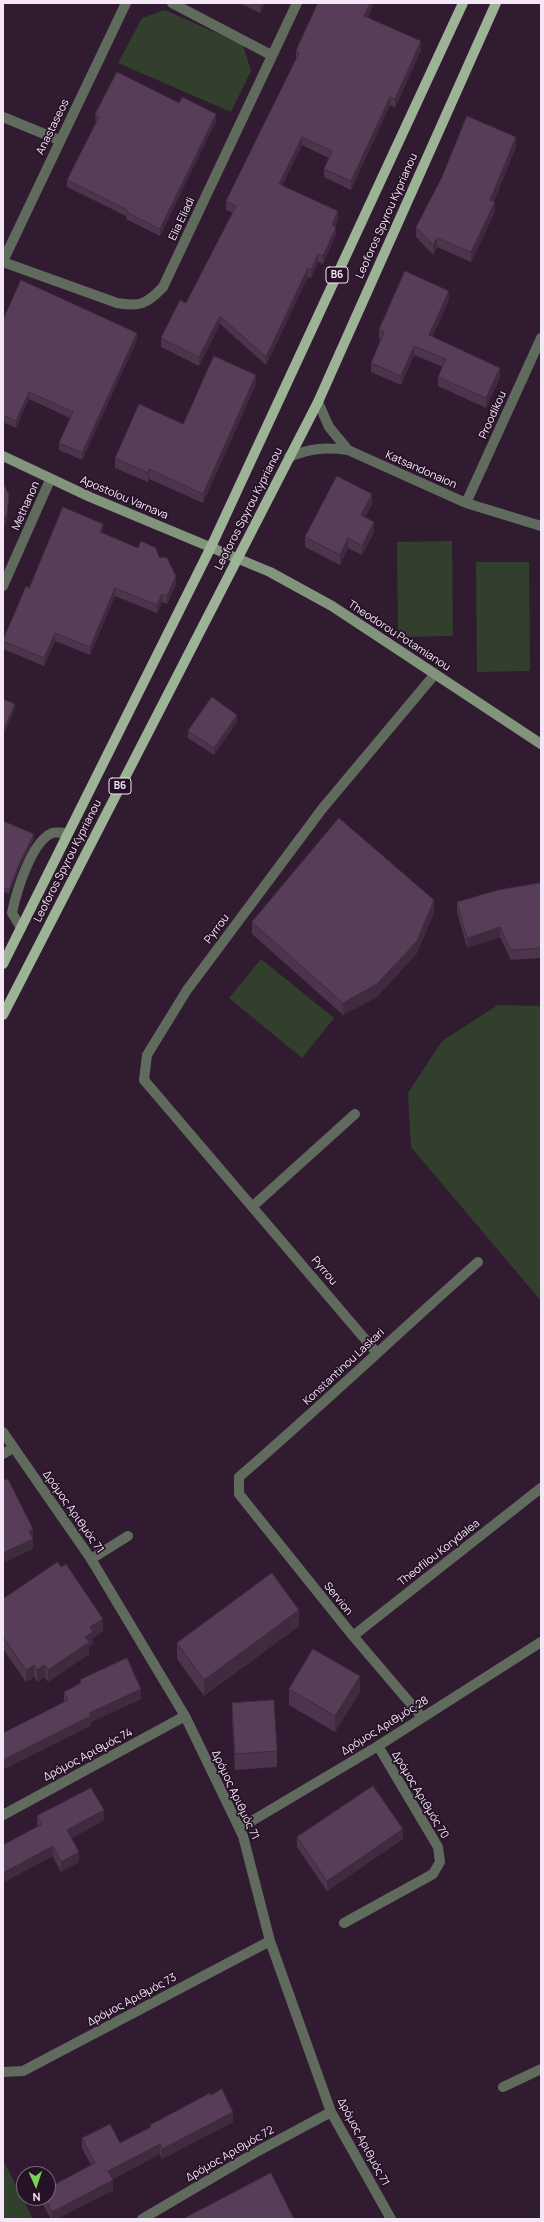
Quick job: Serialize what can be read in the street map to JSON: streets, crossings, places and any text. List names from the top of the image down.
{
  "streets": {
    "main road": [
      "Leoforos Spyrou Kyprianou",
      "B6",
      "Apostolou Varnava",
      "Theodorou Potamianou"
    ],
    "street": [
      "Anastaseos",
      "Elia Eliadi",
      "Proodikou",
      "Katsandonaion",
      "Methanon",
      "Pyrrou",
      "Konstantinou Laskari",
      "Δρόμος Αριθμός 71",
      "Theofilou Korydalea",
      "Servion",
      "Δρόμος Αριθμός 28",
      "Δρόμος Αριθμός 74",
      "Δρόμος Αριθμός 70",
      "Δρόμος Αριθμός 73",
      "Δρόμος Αριθμός 72"
    ]
  },
  "crossings": [
    ["Anastaseos", "Elia Eliadi"],
    ["Leoforos Spyrou Kyprianou", "Katsandonaion"],
    ["Leoforos Spyrou Kyprianou", "Apostolou Varnava"],
    ["Leoforos Spyrou Kyprianou", "Theodorou Potamianou"],
    ["Proodikou", "Katsandonaion"],
    ["Apostolou Varnava", "Methanon"],
    ["Apostolou Varnava", "Theodorou Potamianou"],
    ["Theodorou Potamianou", "Pyrrou"],
    ["Pyrrou", "Konstantinou Laskari"],
    ["Konstantinou Laskari", "Servion"],
    ["Δρόμος Αριθμός 71", "Δρόμος Αριθμός 28"],
    ["Δρόμος Αριθμός 71", "Δρόμος Αριθμός 74"],
    ["Δρόμος Αριθμός 71", "Δρόμος Αριθμός 73"],
    ["Δρόμος Αριθμός 71", "Δρόμος Αριθμός 72"],
    ["Theofilou Korydalea", "Servion"],
    ["Servion", "Δρόμος Αριθμός 28"],
    ["Δρόμος Αριθμός 28", "Δρόμος Αριθμός 70"]
  ],
  "north": "bottom"
}
